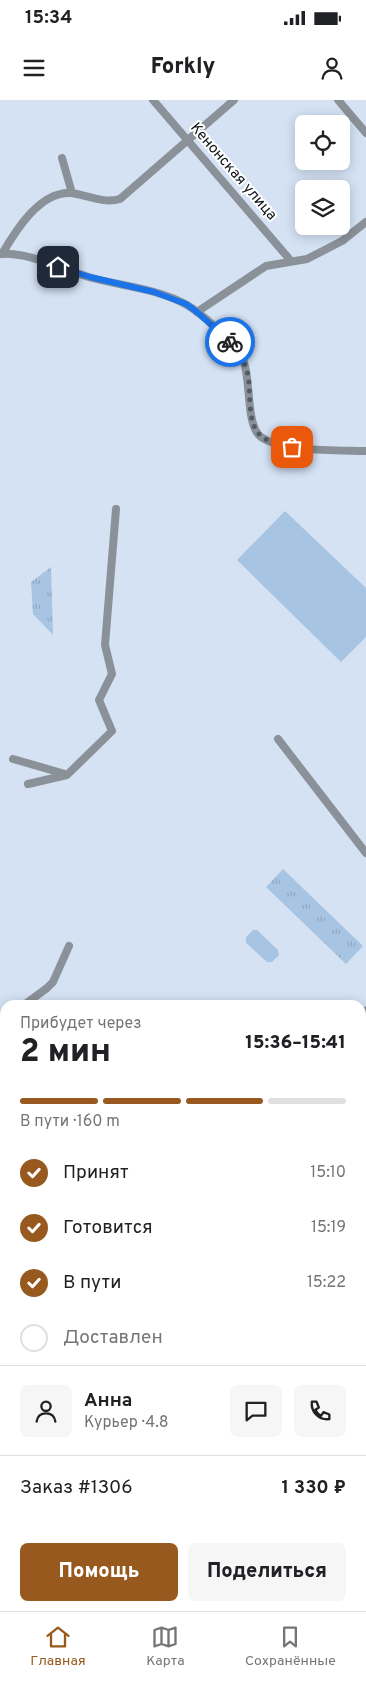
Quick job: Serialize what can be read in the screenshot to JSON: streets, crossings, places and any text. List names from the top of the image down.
{
  "streets": {
    "street": ["Кенонская улица"]
  },
  "page": {
    "status": "15:34",
    "header": "Forkly",
    "heading": ["2 мин", "Прибудет через", "15:36–15:41"],
    "panel": [
      "Анна",
      "Курьер · 4.8",
      "Заказ #1306",
      "1 330 ₽"
    ],
    "bar": "В пути · 160 m",
    "list": [
      ["Принят", "15:10"],
      ["Готовится", "15:19"],
      ["В пути", "15:22"],
      "Доставлен"
    ],
    "buttons": ["Помощь", "Поделиться"],
    "tabs": ["Главная", "Карта", "Сохранённые"]
  }
}
